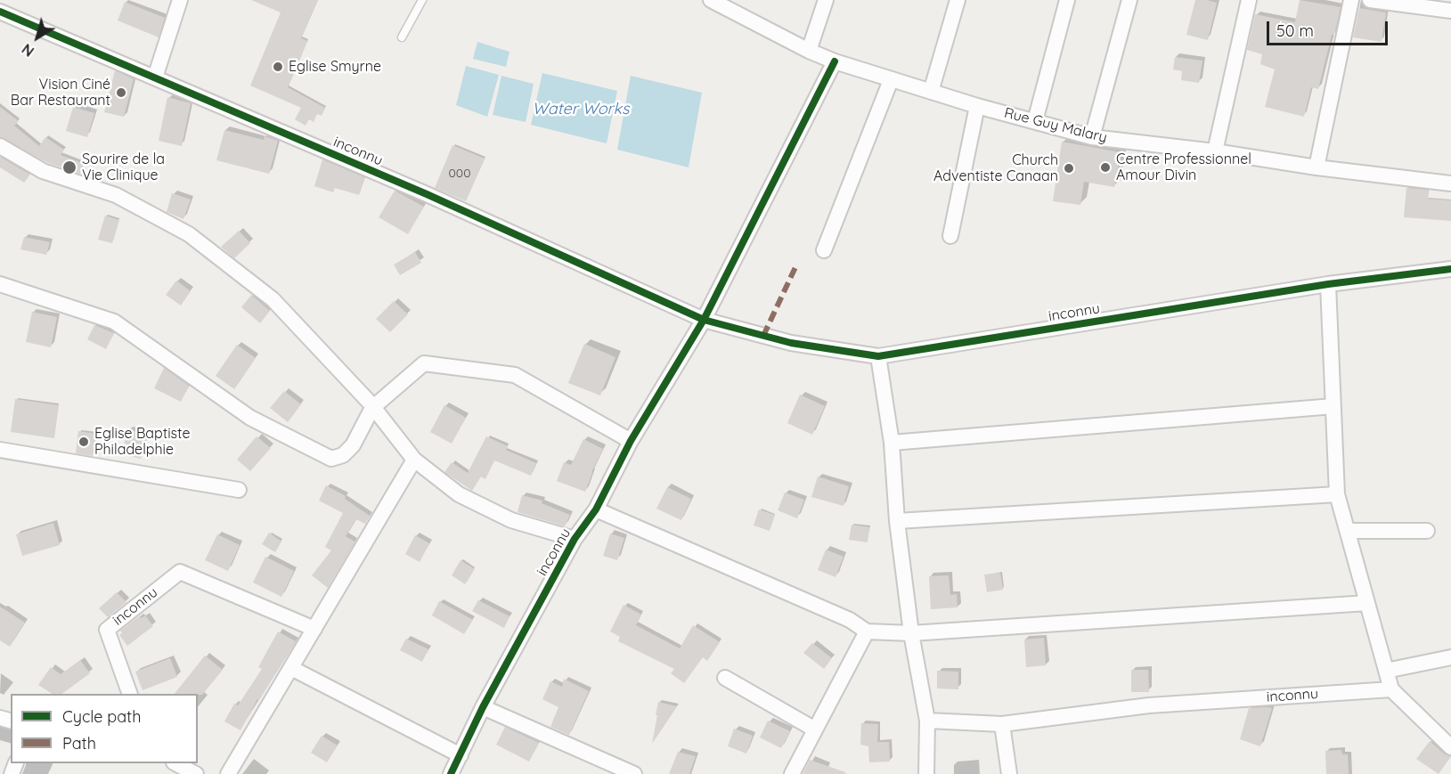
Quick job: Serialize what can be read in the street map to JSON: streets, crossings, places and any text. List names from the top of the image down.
{
  "streets": {
    "street": ["Rue Guy Malary", "inconnu"]
  },
  "crossings": [
    ["Rue Guy Malary", "inconnu"]
  ],
  "water": ["Water Works"],
  "places": [
    "Eglise Smyrne",
    "Vision Ciné Bar Restaurant",
    "Sourire de la Vie Clinique",
    "Centre Professionnel Amour Divin",
    "Church Adventiste Canaan",
    "Eglise Baptiste Philadelphie"
  ],
  "house_numbers": ["000"],
  "legend": ["Cycle path", "Path"],
  "scale_bar": "50 m",
  "north": "bottom left"
}
